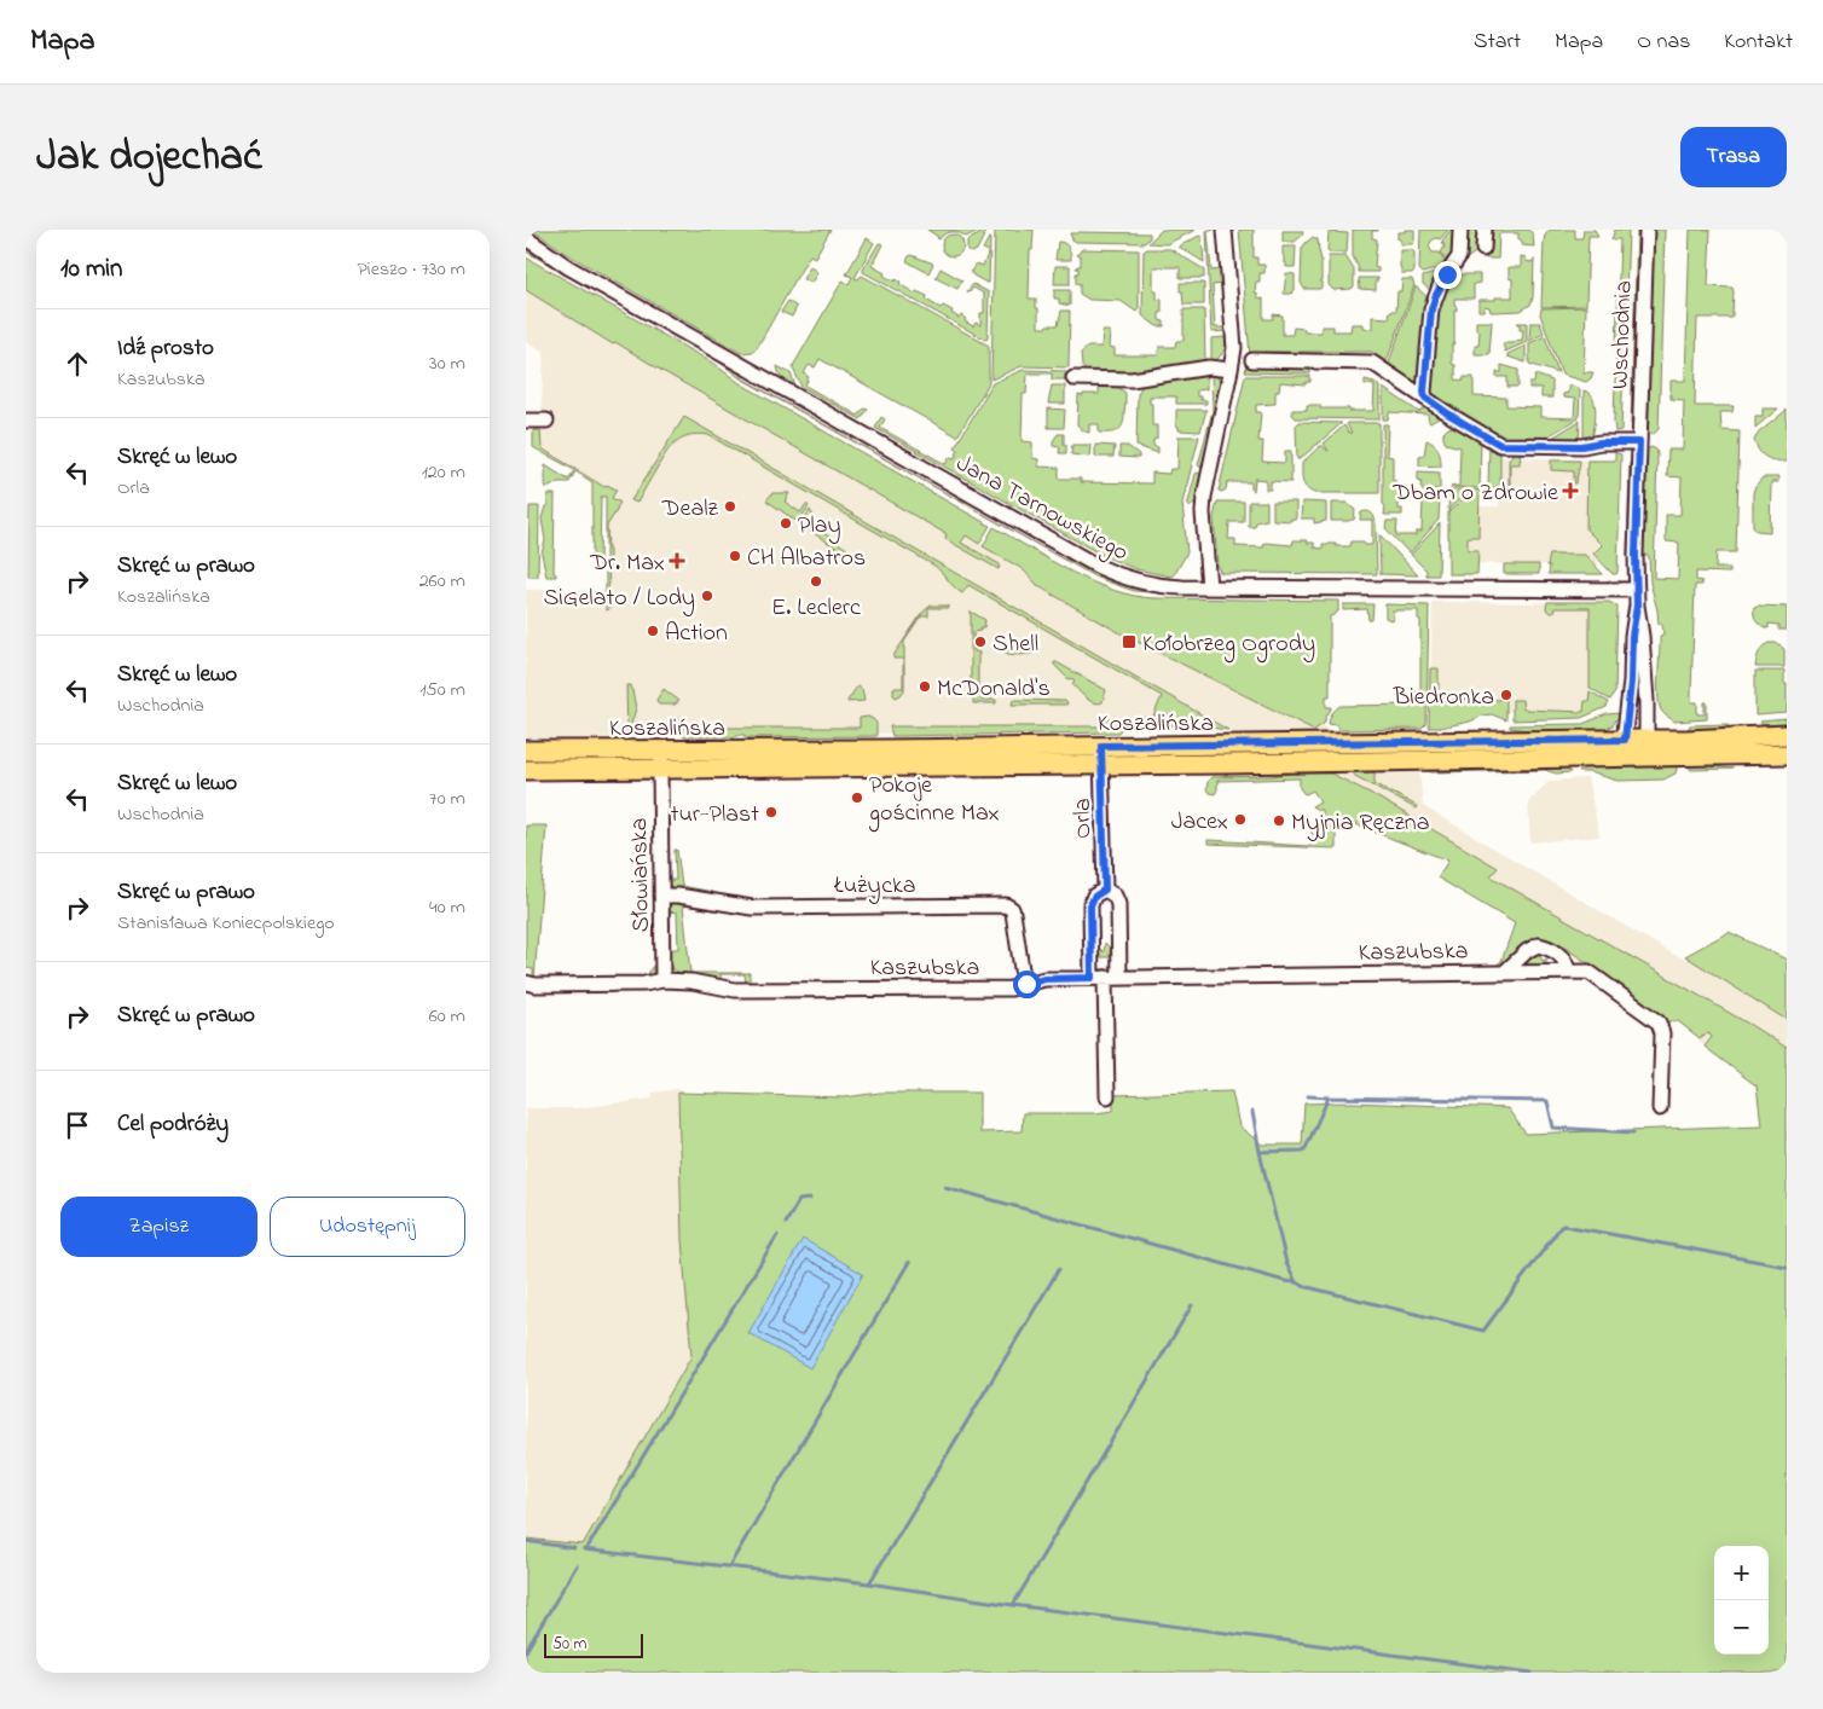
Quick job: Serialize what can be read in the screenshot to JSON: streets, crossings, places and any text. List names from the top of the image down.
{
  "streets": {
    "main road": ["Koszalińska"],
    "street": [
      "Wschodnia",
      "Jana Tarnowskiego",
      "Orla",
      "Słowiańska",
      "Łużycka",
      "Kaszubska"
    ]
  },
  "crossings": [
    ["Wschodnia", "Jana Tarnowskiego"],
    ["Wschodnia", "Koszalińska"],
    ["Koszalińska", "Orla"],
    ["Koszalińska", "Słowiańska"],
    ["Orla", "Kaszubska"],
    ["Słowiańska", "Łużycka"],
    ["Słowiańska", "Kaszubska"],
    ["Łużycka", "Kaszubska"]
  ],
  "places": {
    "health": ["Dbam o Zdrowie", "Dr. Max"],
    "other": [
      "Dealz",
      "Play",
      "CH Albatros",
      "E. Leclerc",
      "SiGelato / Lody",
      "Action",
      "Shell",
      "McDonald's",
      "Biedronka",
      "Pokoje gościnne Max",
      "tur-Plast",
      "Jacex",
      "Myjnia Ręczna"
    ],
    "transit": ["Kołobrzeg Ogrody"]
  },
  "scale_bar": "50 m",
  "page": {
    "header": "Mapa",
    "nav": [
      "Start",
      "Mapa",
      "O nas",
      "Kontakt"
    ],
    "title": "Jak dojechać",
    "buttons": [
      "Trasa",
      ["Zapisz", "Udostępnij"]
    ],
    "heading": ["10 min", "Pieszo · 730 m"],
    "list": [
      ["Idź prosto", "Kaszubska", "30 m"],
      ["Skręć w lewo", "Orla", "120 m"],
      ["Skręć w prawo", "Koszalińska", "260 m"],
      ["Skręć w lewo", "Wschodnia", "150 m"],
      ["Skręć w lewo", "Wschodnia", "70 m"],
      ["Skręć w prawo", "Stanisława Koniecpolskiego", "40 m"],
      ["Skręć w prawo", "60 m"],
      "Cel podróży"
    ],
    "map_buttons": ["+", "−"],
    "scale": "50 m"
  }
}
